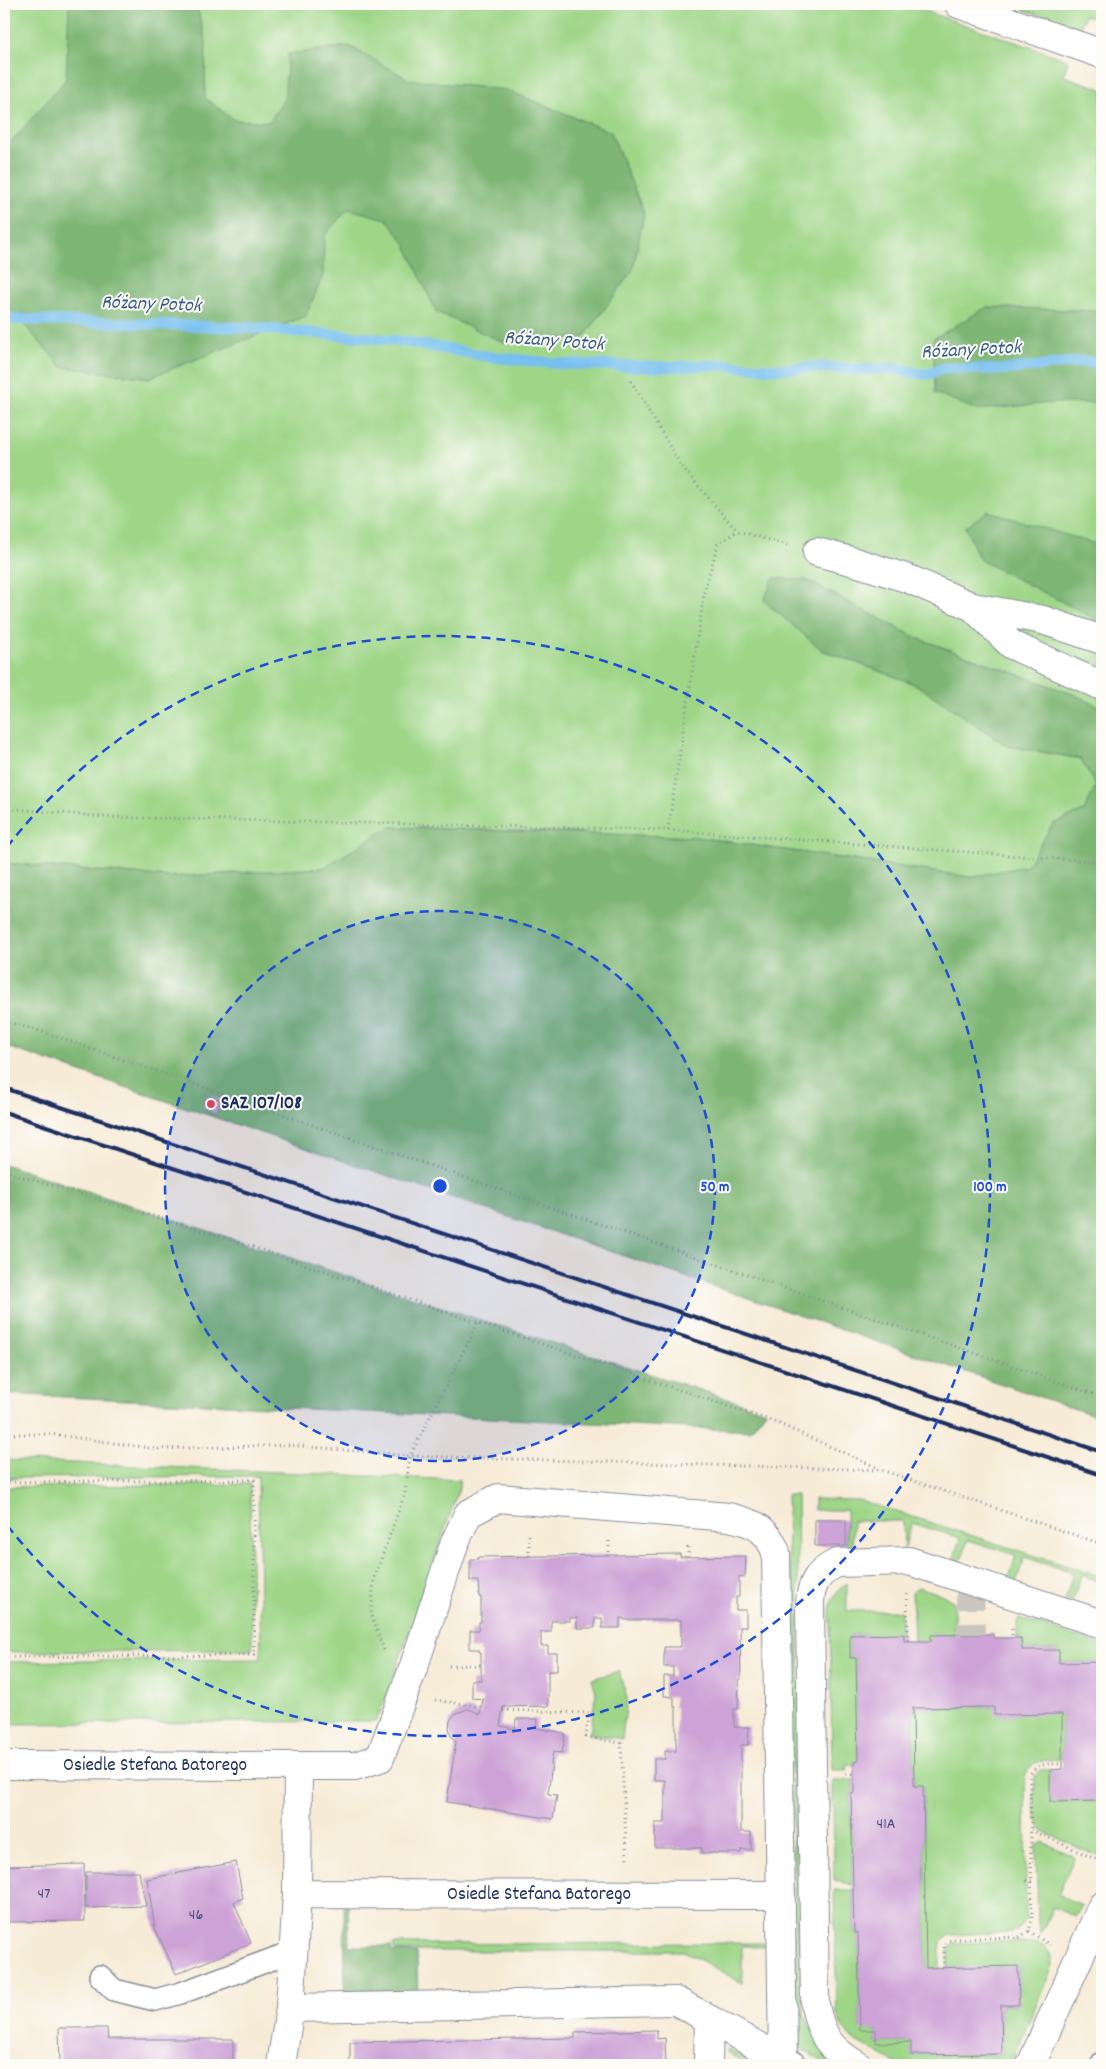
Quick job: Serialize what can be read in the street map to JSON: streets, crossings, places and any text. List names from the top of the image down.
{
  "streets": {
    "street": ["Osiedle Stefana Batorego"]
  },
  "water": ["Różany Potok"],
  "places": ["SAZ 107/108"],
  "house_numbers": ["41A", "47", "46"],
  "rings": ["50 m", "100 m"]
}
